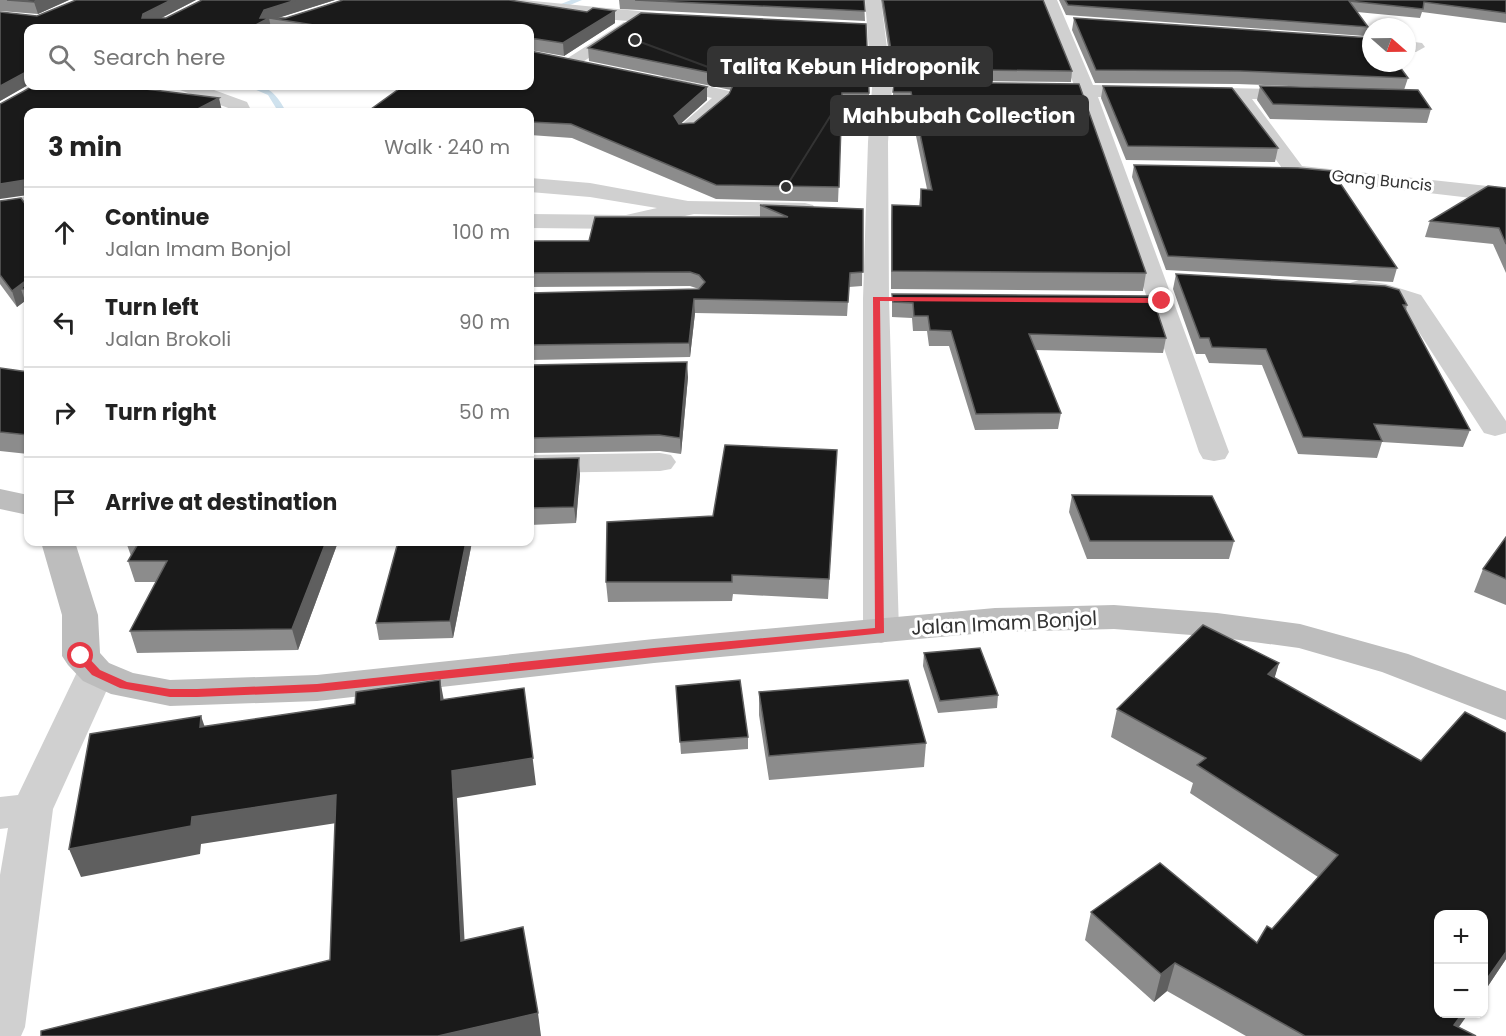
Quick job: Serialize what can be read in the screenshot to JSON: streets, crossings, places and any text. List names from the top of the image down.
{
  "streets": {
    "street": ["Gang Buncis", "Jalan Imam Bonjol"]
  },
  "places": ["Talita Kebun Hidroponik", "Mahbubah Collection"],
  "north": "right",
  "page": {
    "search": "Search here",
    "heading": ["3 min", "Walk · 240 m"],
    "list": [
      ["Continue", "Jalan Imam Bonjol", "100 m"],
      ["Turn left", "Jalan Brokoli", "90 m"],
      ["Turn right", "50 m"],
      "Arrive at destination"
    ],
    "map_buttons": ["+", "−"]
  }
}
